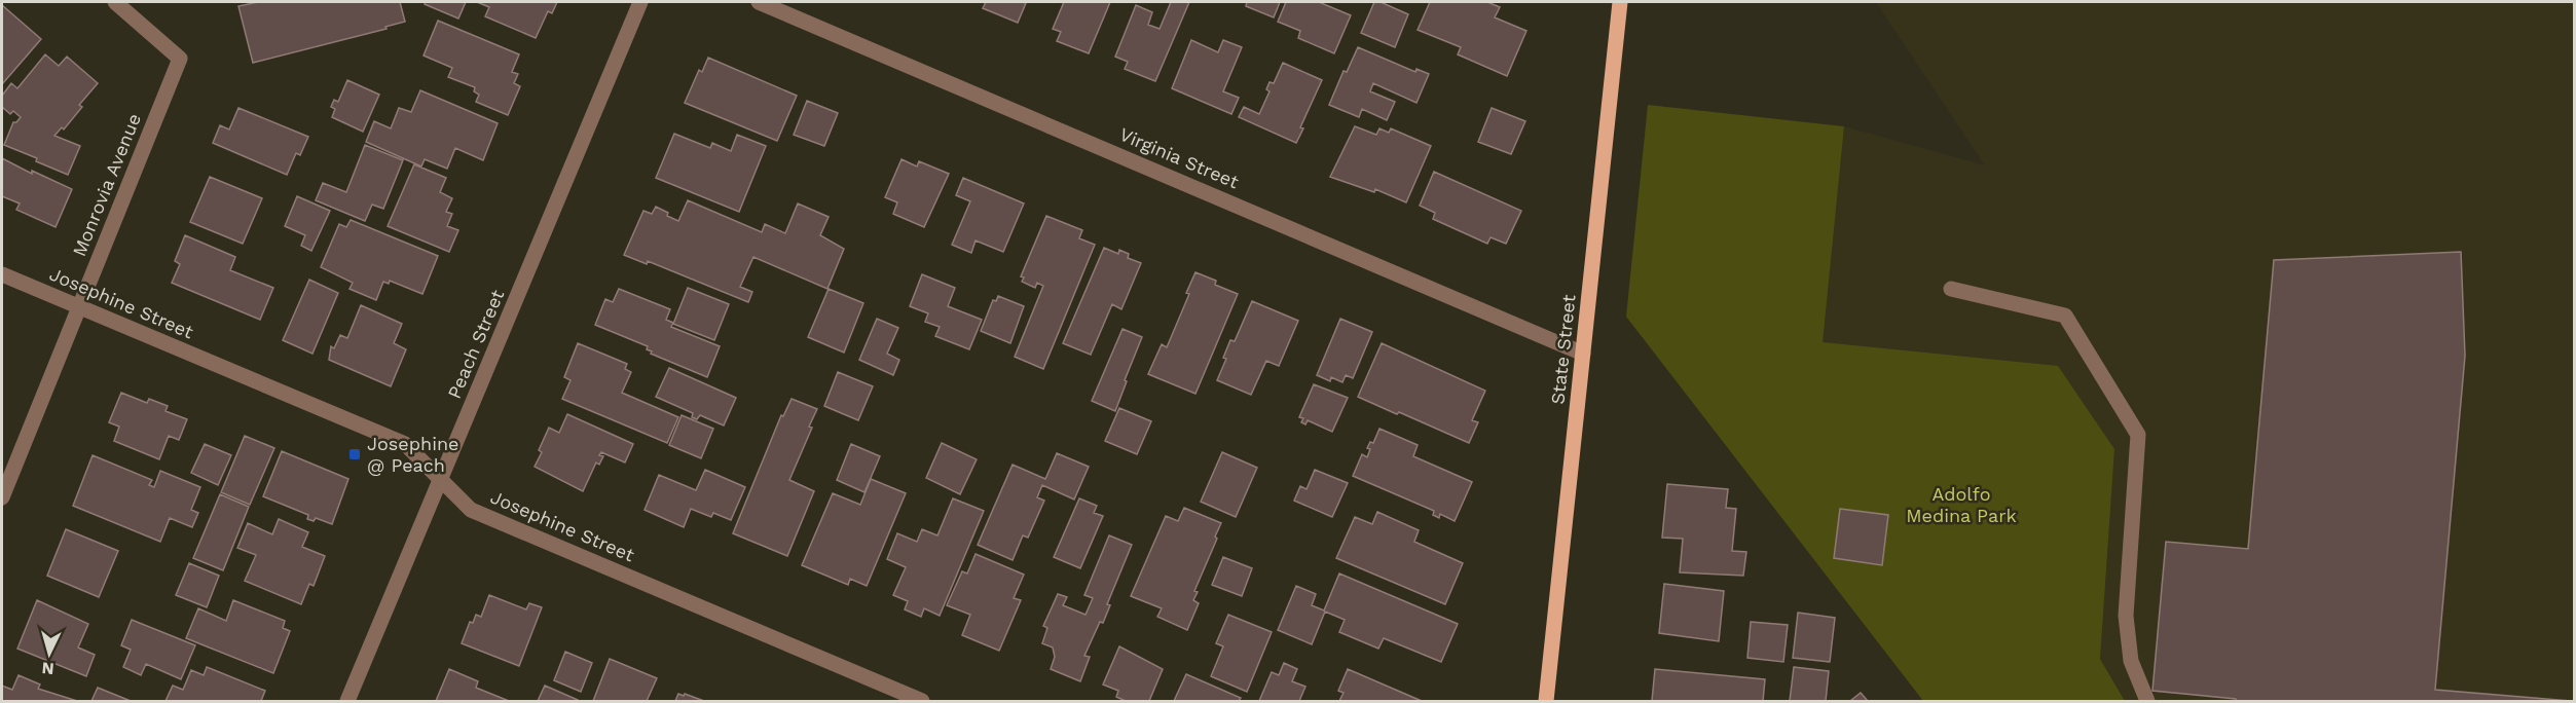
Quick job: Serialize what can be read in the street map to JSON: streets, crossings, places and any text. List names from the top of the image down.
{
  "streets": {
    "main road": ["State Street"],
    "street": [
      "Virginia Street",
      "Monrovia Avenue",
      "Josephine Street",
      "Peach Street"
    ]
  },
  "crossings": [
    ["Virginia Street", "State Street"],
    ["Monrovia Avenue", "Josephine Street"],
    ["Josephine Street", "Peach Street"]
  ],
  "parks": ["Adolfo Medina Park"],
  "places": {
    "transit": ["Josephine @ Peach"]
  },
  "north": "bottom"
}
